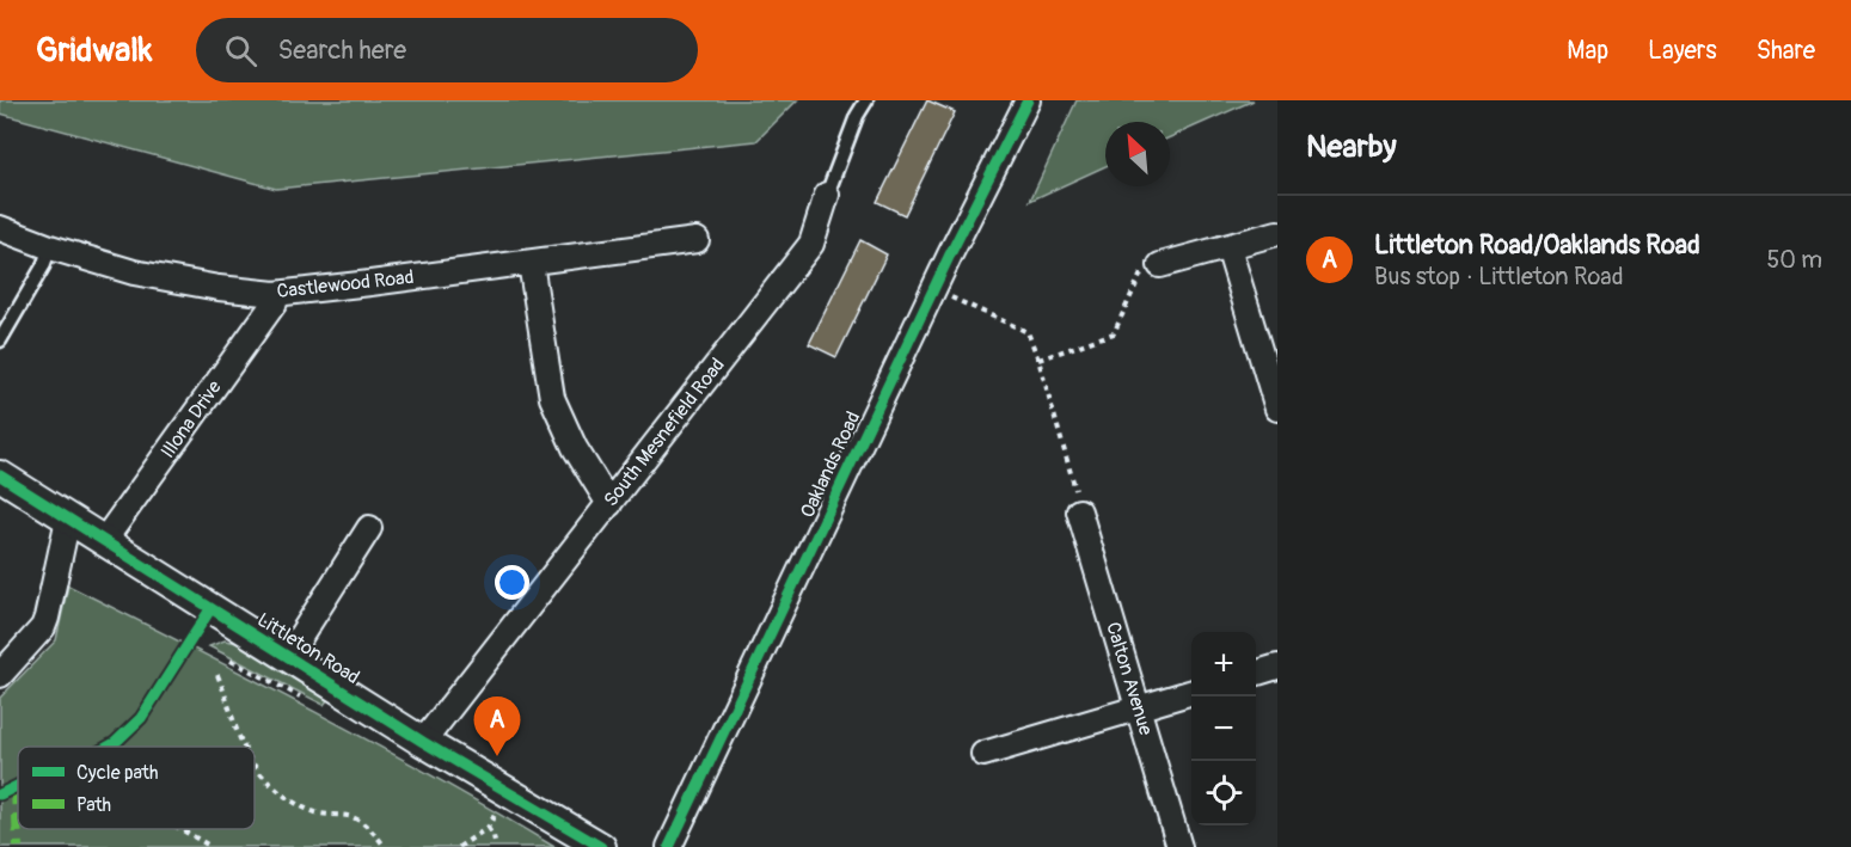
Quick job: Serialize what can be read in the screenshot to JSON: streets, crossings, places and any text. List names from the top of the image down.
{
  "streets": {
    "street": [
      "Castlewood Road",
      "Illona Drive",
      "South Mesnefield Road",
      "Oaklands Road",
      "Littleton Road",
      "Calton Avenue"
    ]
  },
  "crossings": [
    ["Castlewood Road", "Illona Drive"],
    ["Illona Drive", "Littleton Road"],
    ["South Mesnefield Road", "Littleton Road"]
  ],
  "legend": ["Cycle path", "Path"],
  "north": "top left",
  "page": {
    "header": "Gridwalk",
    "search": "Search here",
    "nav": ["Map", "Layers", "Share"],
    "heading": "Nearby",
    "list": [
      {
        "mark": "A",
        "name": "Littleton Road/Oaklands Road",
        "note": "Bus stop · Littleton Road",
        "value": "50 m"
      }
    ],
    "map_buttons": ["+", "−"],
    "pins": "A"
  }
}
